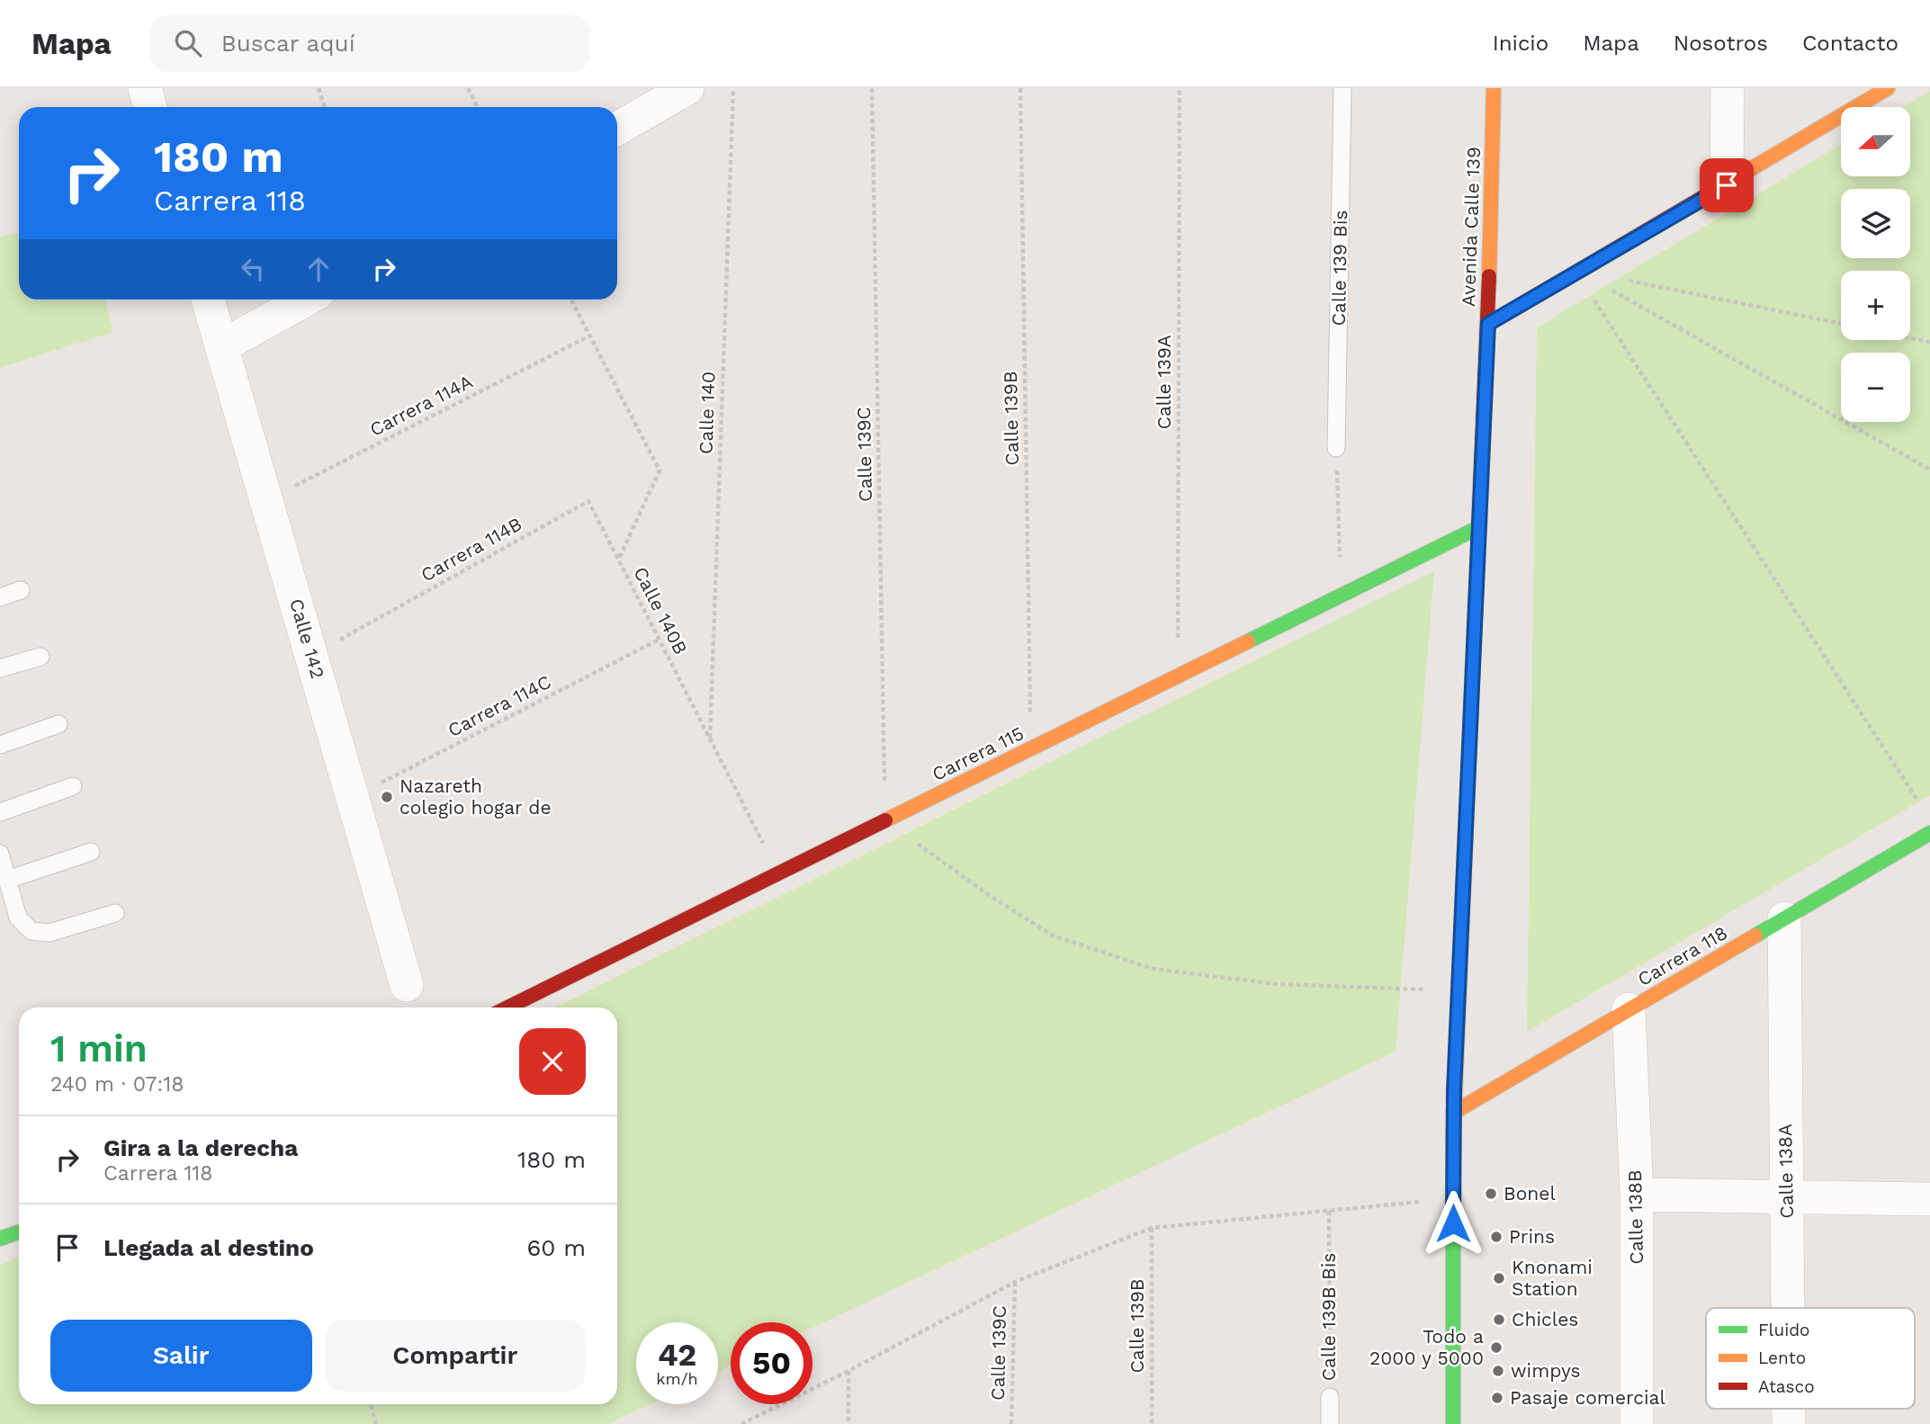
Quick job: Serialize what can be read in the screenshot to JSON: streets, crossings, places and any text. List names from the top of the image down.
{
  "streets": {
    "street": [
      "Avenida Calle 139",
      "Calle 142",
      "Carrera 115",
      "Carrera 118",
      "Calle 138A",
      "Calle 138B"
    ],
    "lane": ["Calle 139 Bis", "Calle 139B Bis"],
    "path": [
      "Calle 139A",
      "Carrera 114A",
      "Calle 140",
      "Calle 139B",
      "Calle 139C",
      "Carrera 114B",
      "Calle 140B",
      "Carrera 114C"
    ]
  },
  "crossings": [
    ["Avenida Calle 139", "Carrera 115"],
    ["Avenida Calle 139", "Carrera 118"],
    ["Calle 139A", "Carrera 115"],
    ["Carrera 114A", "Calle 140B"],
    ["Carrera 114A", "Calle 142"],
    ["Calle 140", "Calle 140B"],
    ["Calle 139B", "Carrera 115"],
    ["Calle 139C", "Carrera 115"],
    ["Carrera 114B", "Calle 140B"],
    ["Carrera 114B", "Calle 142"],
    ["Calle 140B", "Carrera 114C"],
    ["Calle 140B", "Carrera 115"],
    ["Calle 142", "Carrera 114C"],
    ["Carrera 118", "Calle 138A"],
    ["Carrera 118", "Calle 138B"]
  ],
  "places": [
    "Nazareth colegio hogar de",
    "Bonel",
    "Prins",
    "Knonami Station",
    "Chicles",
    "Todo a 2000 y 5000",
    "wimpys",
    "Pasaje comercial"
  ],
  "legend": ["Fluido", "Lento", "Atasco"],
  "north": "left",
  "page": {
    "header": "Mapa",
    "search": "Buscar aquí",
    "nav": [
      "Inicio",
      "Mapa",
      "Nosotros",
      "Contacto"
    ],
    "map_buttons": ["+", "−"],
    "turn": ["180 m", "Carrera 118"],
    "heading": ["1 min", "240 m · 07:18"],
    "list": [
      {
        "name": "Gira a la derecha",
        "note": "Carrera 118",
        "value": "180 m"
      },
      {
        "name": "Llegada al destino",
        "value": "60 m"
      }
    ],
    "buttons": ["Salir", "Compartir"],
    "speed": "42 km/h",
    "limit": "50"
  }
}
